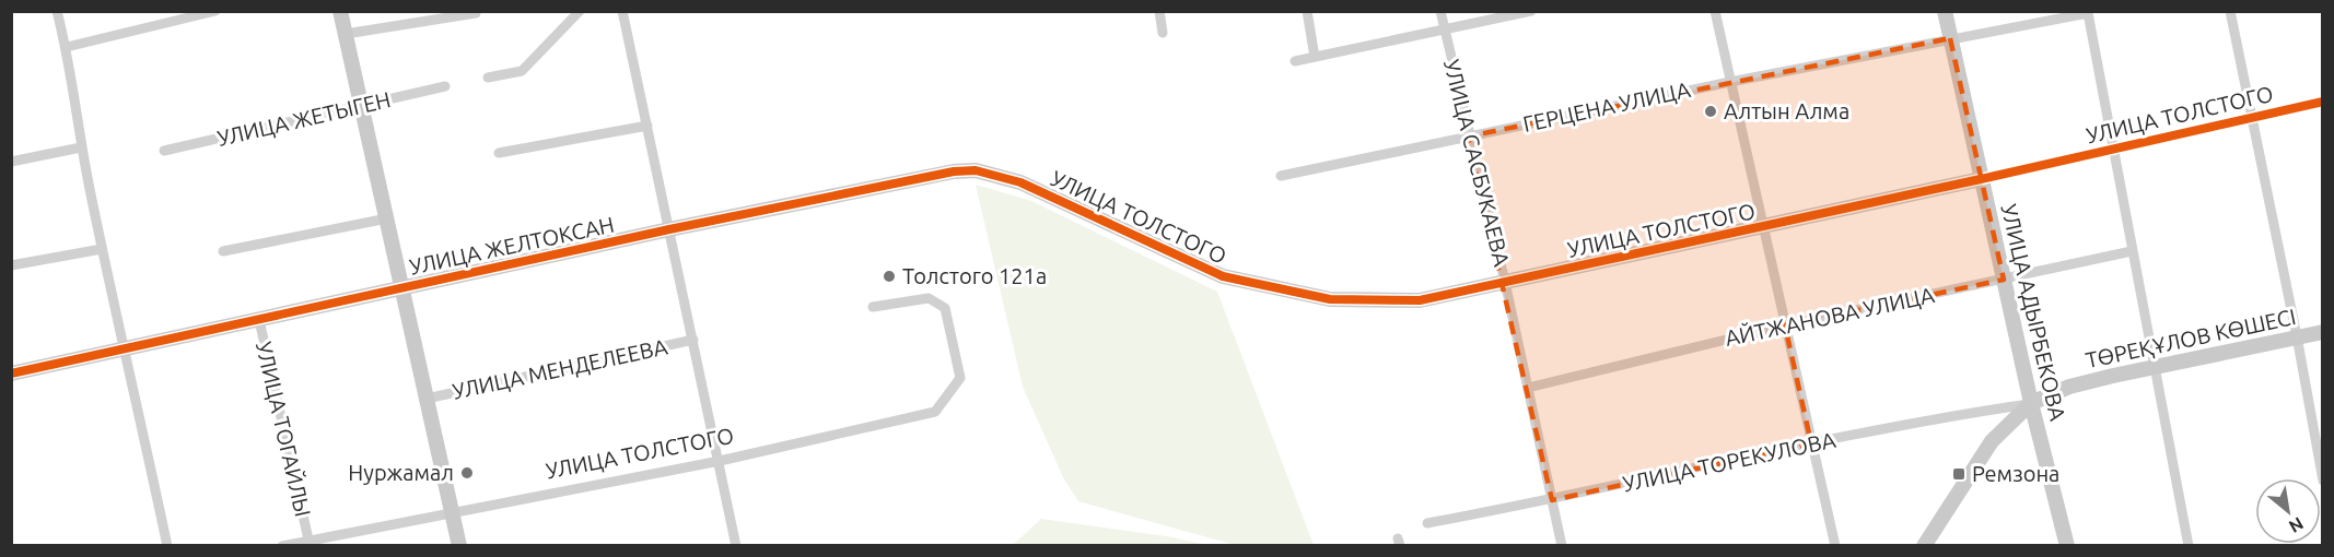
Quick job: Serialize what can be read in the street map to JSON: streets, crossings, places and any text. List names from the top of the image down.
{
  "streets": {
    "street": [
      "ГЕРЦЕНА УЛИЦА",
      "УЛИЦА ТОЛСТОГО",
      "УЛИЦА ЖЕТЫГЕН",
      "УЛИЦА САСБУКАЕВА",
      "УЛИЦА ЖЕЛТОКСАН",
      "УЛИЦА АДЫРБЕКОВА",
      "АЙТЖАНОВА УЛИЦА",
      "ТӨРЕҚҰЛОВ КӨШЕСІ",
      "УЛИЦА МЕНДЕЛЕЕВА",
      "УЛИЦА ТОГАЙЛЫ",
      "УЛИЦА ТОРЕКУЛОВА"
    ]
  },
  "crossings": [
    ["ГЕРЦЕНА УЛИЦА", "УЛИЦА САСБУКАЕВА"],
    ["ГЕРЦЕНА УЛИЦА", "УЛИЦА АДЫРБЕКОВА"],
    ["УЛИЦА ТОЛСТОГО", "УЛИЦА САСБУКАЕВА"],
    ["УЛИЦА ТОЛСТОГО", "УЛИЦА ЖЕЛТОКСАН"],
    ["УЛИЦА ТОЛСТОГО", "УЛИЦА АДЫРБЕКОВА"],
    ["УЛИЦА ТОЛСТОГО", "УЛИЦА ТОГАЙЛЫ"],
    ["УЛИЦА САСБУКАЕВА", "АЙТЖАНОВА УЛИЦА"],
    ["УЛИЦА САСБУКАЕВА", "УЛИЦА ТОРЕКУЛОВА"],
    ["УЛИЦА ЖЕЛТОКСАН", "УЛИЦА ТОГАЙЛЫ"],
    ["УЛИЦА АДЫРБЕКОВА", "АЙТЖАНОВА УЛИЦА"],
    ["УЛИЦА АДЫРБЕКОВА", "ТӨРЕҚҰЛОВ КӨШЕСІ"],
    ["УЛИЦА АДЫРБЕКОВА", "УЛИЦА ТОРЕКУЛОВА"],
    ["ТӨРЕҚҰЛОВ КӨШЕСІ", "УЛИЦА ТОРЕКУЛОВА"]
  ],
  "places": {
    "other": ["Алтын Алма", "Толстого 121а", "Нуржамал"],
    "transit": ["Ремзона"]
  },
  "north": "bottom right"
}
